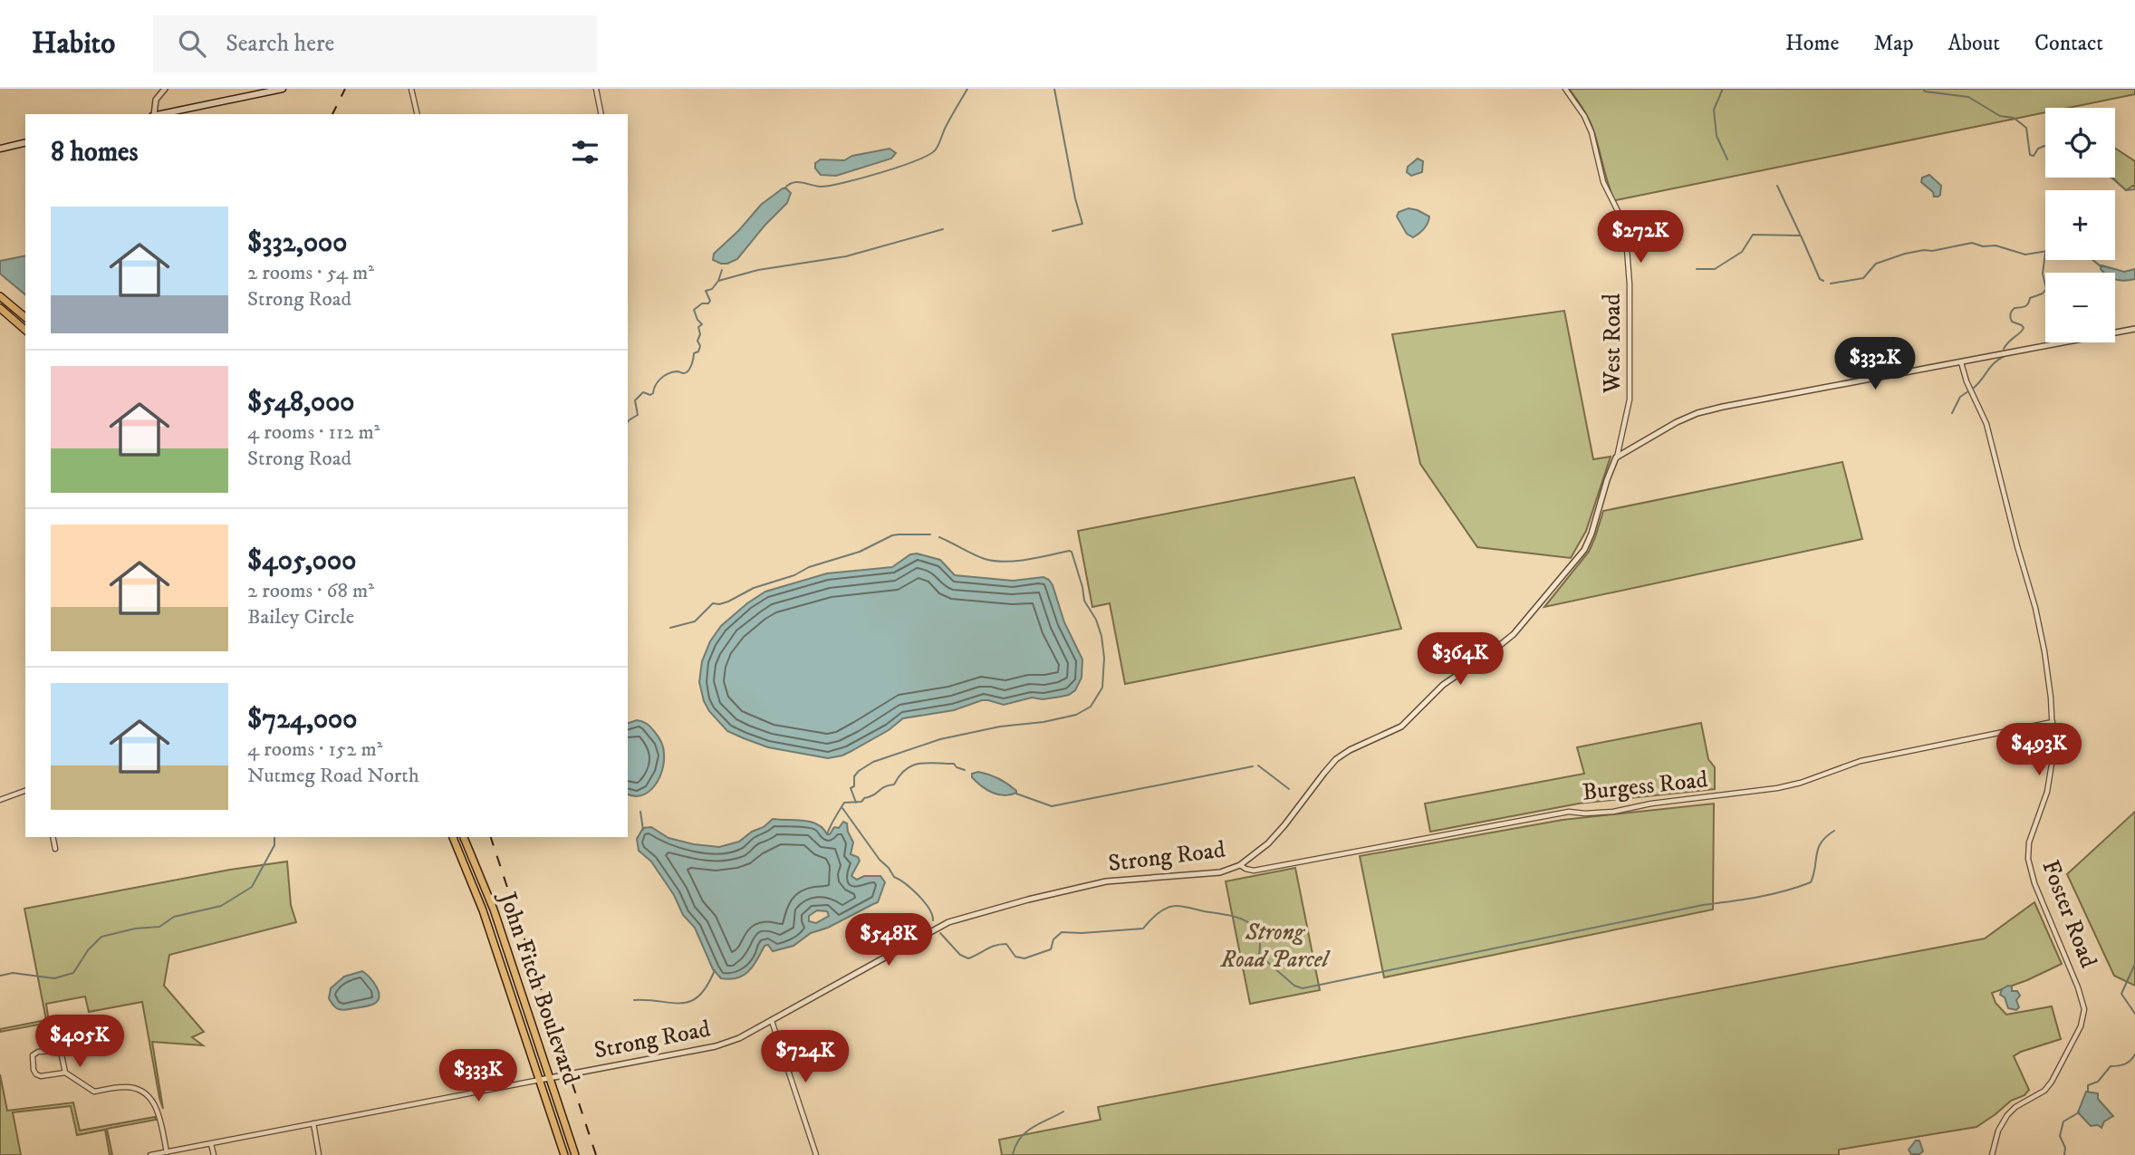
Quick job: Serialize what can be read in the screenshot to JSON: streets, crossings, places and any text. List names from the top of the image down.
{
  "streets": {
    "highway": ["John Fitch Boulevard"],
    "street": [
      "West Road",
      "Burgess Road",
      "Strong Road",
      "Foster Road"
    ]
  },
  "crossings": [
    ["West Road", "Strong Road"],
    ["Burgess Road", "Strong Road"],
    ["Burgess Road", "Foster Road"],
    ["Strong Road", "John Fitch Boulevard"]
  ],
  "parks": ["Strong Road Parcel"],
  "page": {
    "header": "Habito",
    "search": "Search here",
    "nav": [
      "Home",
      "Map",
      "About",
      "Contact"
    ],
    "map_buttons": ["+", "−"],
    "heading": "8 homes",
    "list": [
      {
        "name": "$332,000",
        "note": "2 rooms · 54 m² · Strong Road"
      },
      {
        "name": "$548,000",
        "note": "4 rooms · 112 m² · Strong Road"
      },
      {
        "name": "$405,000",
        "note": "2 rooms · 68 m² · Bailey Circle"
      },
      {
        "name": "$724,000",
        "note": "4 rooms · 152 m² · Nutmeg Road North"
      }
    ],
    "price": [
      "$272K",
      "$332K",
      "$364K",
      "$493K",
      "$548K",
      "$405K",
      "$724K",
      "$333K"
    ]
  }
}
